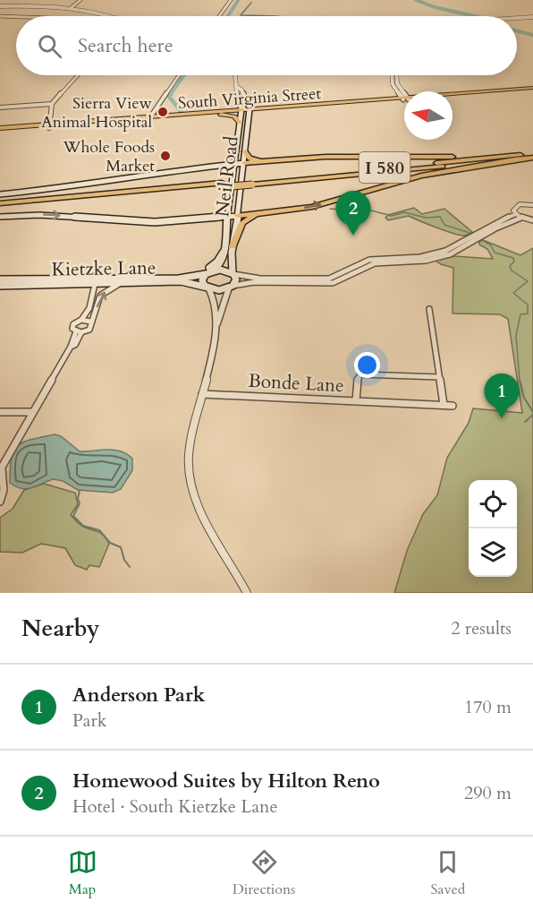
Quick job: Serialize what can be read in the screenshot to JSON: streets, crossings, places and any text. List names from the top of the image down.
{
  "streets": {
    "highway": ["I 580"],
    "main road": ["South Virginia Street", "Neil Road", "Kietzke Lane"],
    "street": ["Bonde Lane"]
  },
  "crossings": [
    ["South Virginia Street", "Neil Road"],
    ["Neil Road", "Kietzke Lane"]
  ],
  "places": ["Sierra View Animal Hospital", "Whole Foods Market"],
  "north": "left",
  "page": {
    "search": "Search here",
    "pins": ["2", "1"],
    "heading": ["Nearby", "2 results"],
    "list": [
      {
        "mark": "1",
        "name": "Anderson Park",
        "note": "Park",
        "value": "170 m"
      },
      {
        "mark": "2",
        "name": "Homewood Suites by Hilton Reno",
        "note": "Hotel · South Kietzke Lane",
        "value": "290 m"
      }
    ],
    "nav": ["Map", "Directions", "Saved"]
  }
}
